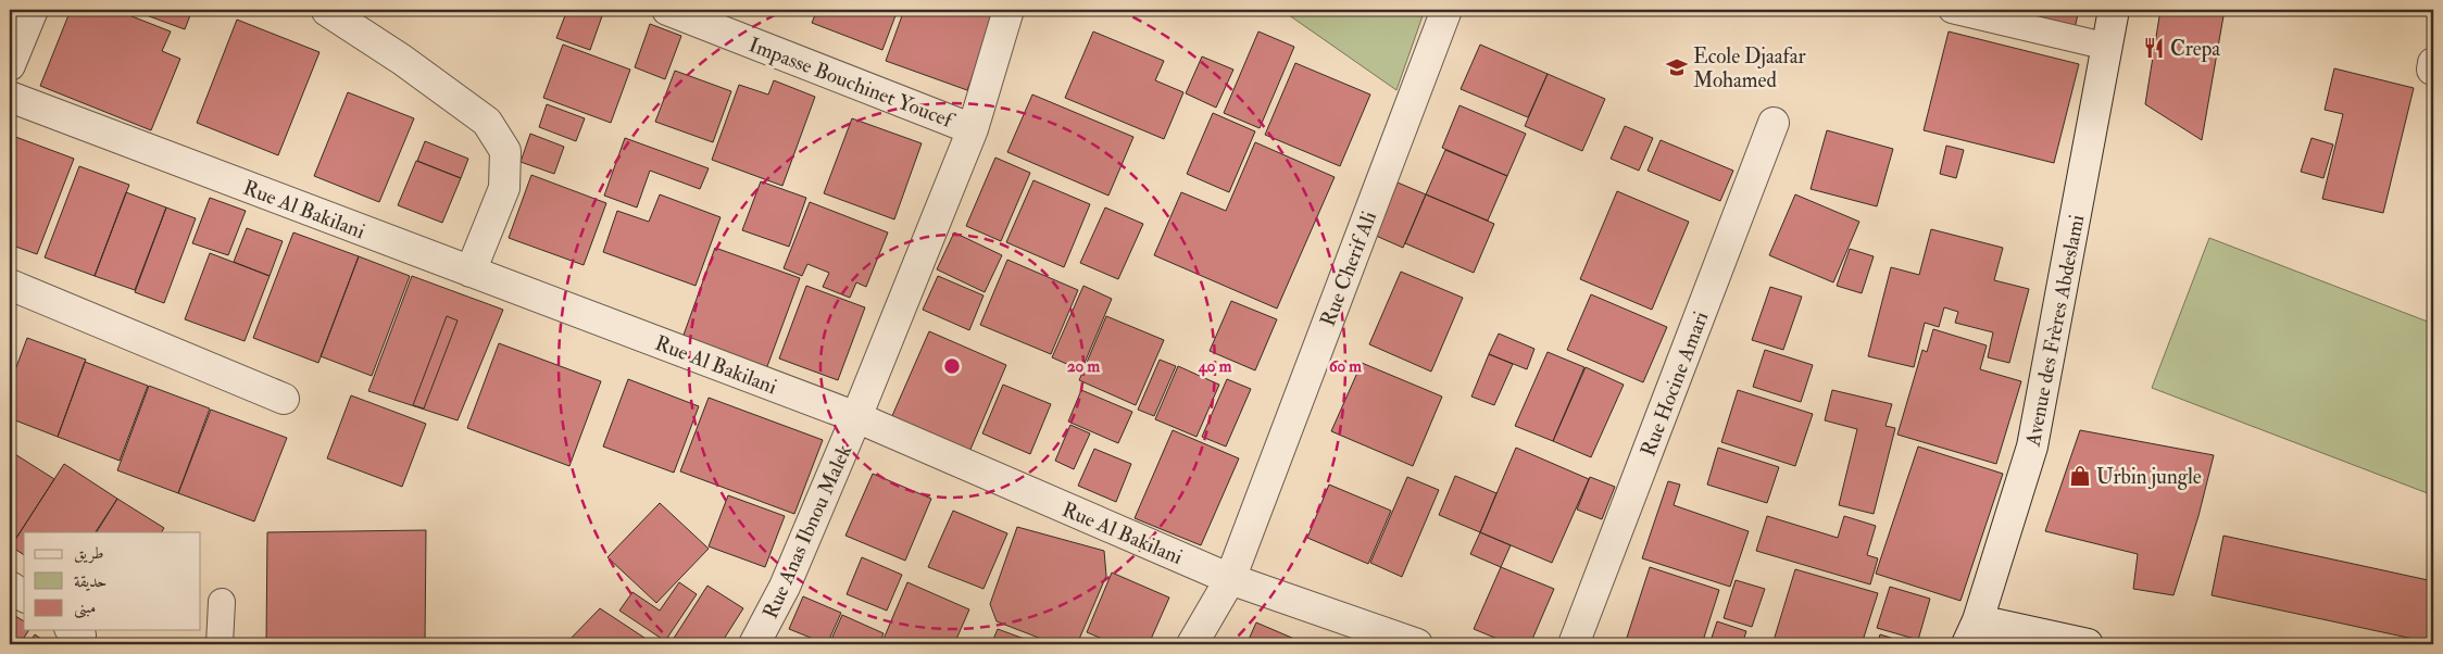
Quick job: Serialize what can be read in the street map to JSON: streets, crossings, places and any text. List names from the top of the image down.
{
  "streets": {
    "street": [
      "Impasse Bouchinet Youcef",
      "Rue Al Bakilani",
      "Rue Cherif Ali",
      "Avenue des Frères Abdeslami",
      "Rue Hocine Amari",
      "Rue Anas Ibnou Malek"
    ]
  },
  "crossings": [
    ["Impasse Bouchinet Youcef", "Rue Anas Ibnou Malek"],
    ["Rue Al Bakilani", "Rue Cherif Ali"],
    ["Rue Al Bakilani", "Rue Anas Ibnou Malek"]
  ],
  "places": {
    "restaurant": ["Crepa"],
    "school or university": ["Ecole Djaafar Mohamed"],
    "shop": ["Urbin jungle"]
  },
  "legend": ["طريق", "حديقة", "مبنى"],
  "rings": ["20 m", "40 m", "60 m"]
}
